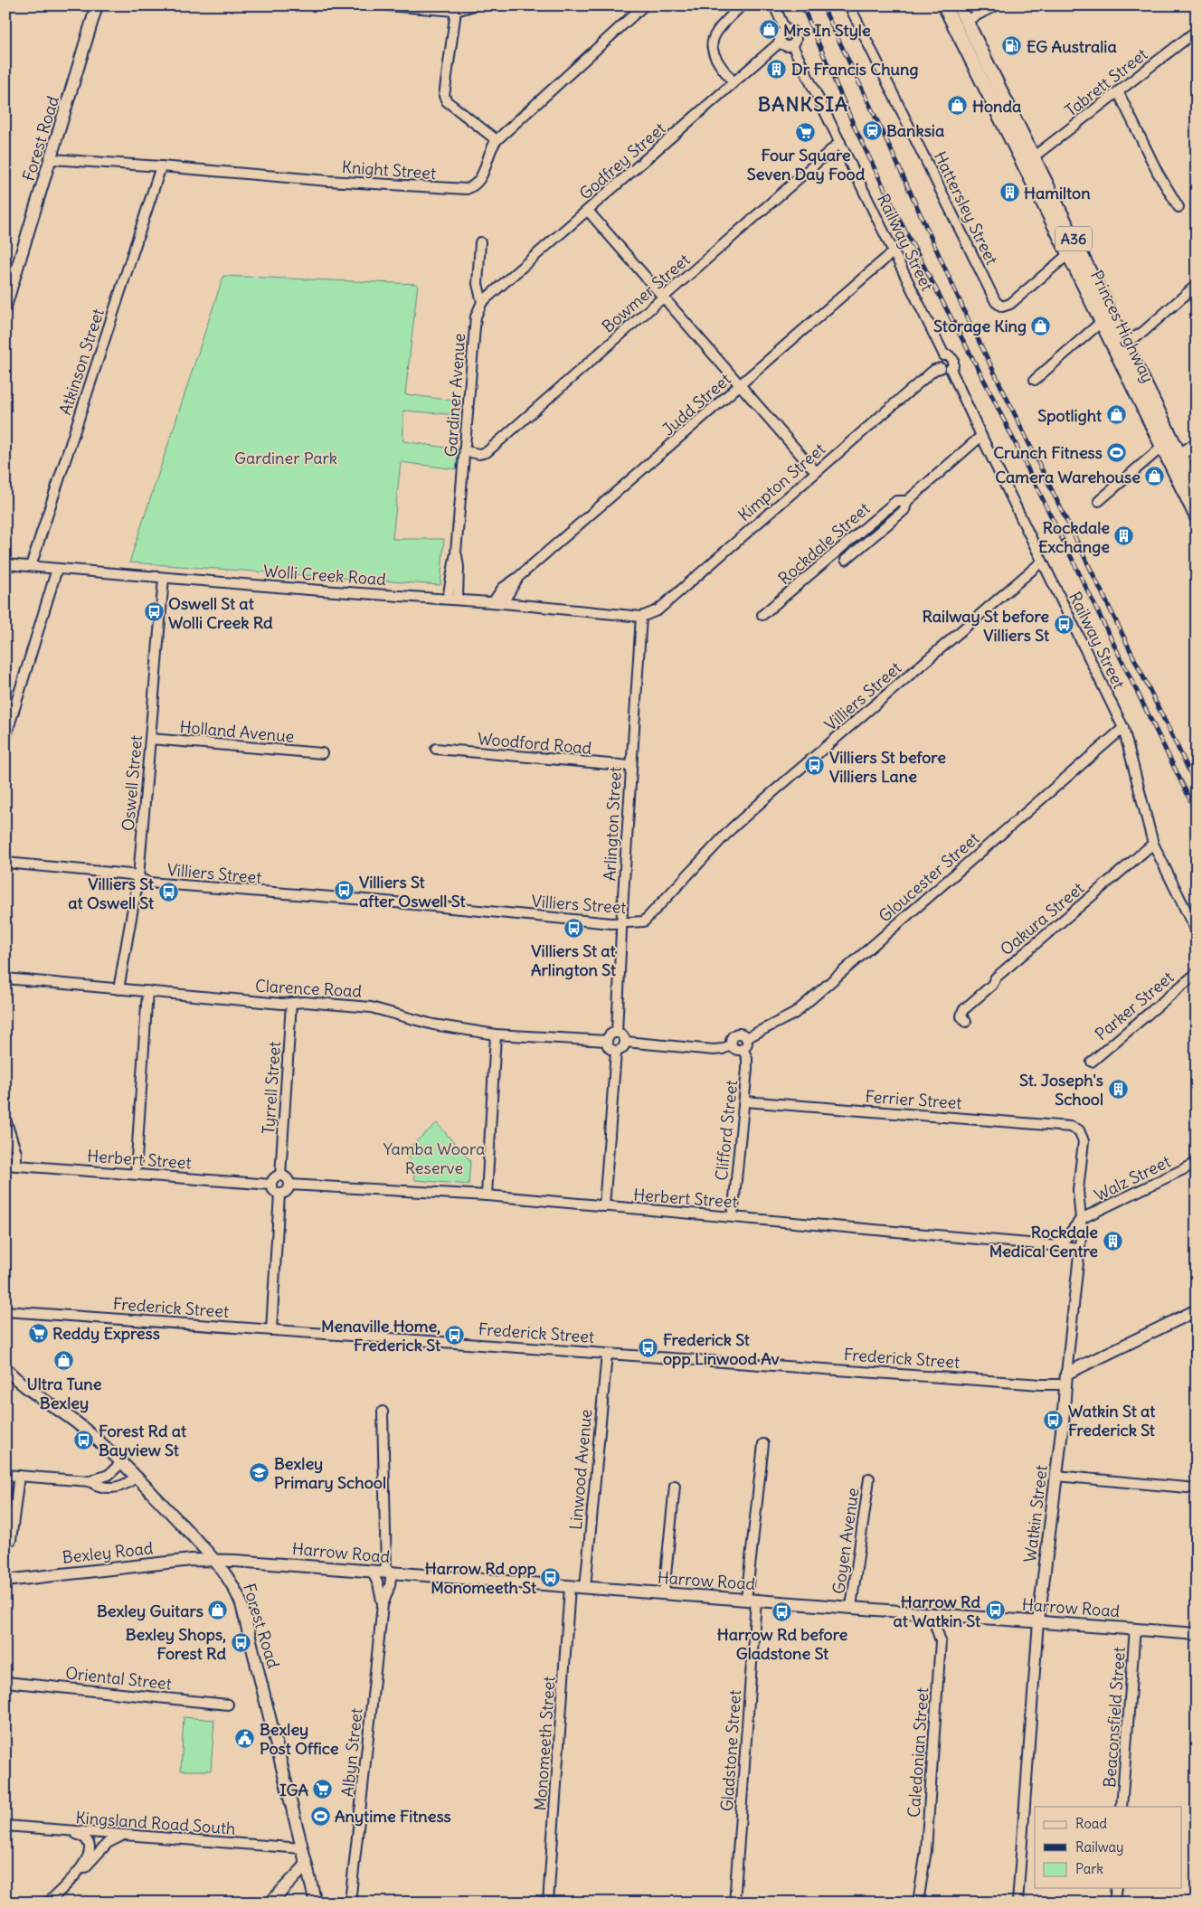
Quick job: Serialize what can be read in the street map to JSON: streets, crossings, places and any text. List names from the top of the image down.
{
  "streets": {
    "highway": ["A36", "Princes Highway"],
    "main road": [
      "Forest Road",
      "Frederick Street",
      "Watkin Street",
      "Bexley Road",
      "Harrow Road"
    ],
    "street": [
      "Tabrett Street",
      "Godfrey Street",
      "Knight Street",
      "Hattersley Street",
      "Railway Street",
      "Bowmer Street",
      "Atkinson Street",
      "Gardiner Avenue",
      "Judd Street",
      "Kimpton Street",
      "Rockdale Street",
      "Wolli Creek Road",
      "Villiers Street",
      "Holland Avenue",
      "Woodford Road",
      "Oswell Street",
      "Arlington Street",
      "Gloucester Street",
      "Oakura Street",
      "Clarence Road",
      "Parker Street",
      "Tyrrell Street",
      "Ferrier Street",
      "Clifford Street",
      "Herbert Street",
      "Walz Street",
      "Linwood Avenue",
      "Goyen Avenue",
      "Oriental Street",
      "Beaconsfield Street",
      "Monomeeth Street",
      "Gladstone Street",
      "Albyn Street",
      "Caledonian Street",
      "Kingsland Road South"
    ]
  },
  "crossings": [
    ["Tabrett Street", "Princes Highway"],
    ["Forest Road", "Knight Street"],
    ["Forest Road", "Bexley Road"],
    ["Forest Road", "Harrow Road"],
    ["Forest Road", "Kingsland Road South"],
    ["Godfrey Street", "Railway Street"],
    ["Godfrey Street", "Gardiner Avenue"],
    ["Knight Street", "Atkinson Street"],
    ["Hattersley Street", "Princes Highway"],
    ["Railway Street", "Bowmer Street"],
    ["Railway Street", "Judd Street"],
    ["Railway Street", "Kimpton Street"],
    ["Railway Street", "Rockdale Street"],
    ["Railway Street", "Villiers Street"],
    ["Railway Street", "Gloucester Street"],
    ["Railway Street", "Oakura Street"],
    ["Bowmer Street", "Gardiner Avenue"],
    ["Atkinson Street", "Wolli Creek Road"],
    ["Gardiner Avenue", "Wolli Creek Road"],
    ["Judd Street", "Wolli Creek Road"],
    ["Kimpton Street", "Wolli Creek Road"],
    ["Kimpton Street", "Arlington Street"],
    ["Wolli Creek Road", "Oswell Street"],
    ["Wolli Creek Road", "Arlington Street"],
    ["Villiers Street", "Oswell Street"],
    ["Villiers Street", "Arlington Street"],
    ["Holland Avenue", "Oswell Street"],
    ["Woodford Road", "Arlington Street"],
    ["Oswell Street", "Clarence Road"],
    ["Arlington Street", "Clarence Road"],
    ["Gloucester Street", "Clifford Street"],
    ["Clarence Road", "Tyrrell Street"],
    ["Tyrrell Street", "Herbert Street"],
    ["Ferrier Street", "Clifford Street"],
    ["Ferrier Street", "Watkin Street"],
    ["Clifford Street", "Herbert Street"],
    ["Herbert Street", "Watkin Street"],
    ["Walz Street", "Watkin Street"],
    ["Frederick Street", "Linwood Avenue"],
    ["Frederick Street", "Watkin Street"],
    ["Linwood Avenue", "Harrow Road"],
    ["Watkin Street", "Harrow Road"],
    ["Goyen Avenue", "Harrow Road"],
    ["Bexley Road", "Harrow Road"],
    ["Harrow Road", "Beaconsfield Street"],
    ["Harrow Road", "Monomeeth Street"],
    ["Harrow Road", "Gladstone Street"],
    ["Harrow Road", "Albyn Street"],
    ["Harrow Road", "Caledonian Street"]
  ],
  "districts": ["BANKSIA"],
  "parks": ["Gardiner Park", "Yamba Woora Reserve"],
  "places": {
    "shop": [
      "Mrs In Style",
      "Honda",
      "Storage King",
      "Spotlight",
      "Camera Warehouse",
      "Ultra Tune Bexley",
      "Bexley Guitars"
    ],
    "fuel station": ["EG Australia"],
    "building": [
      "Dr Francis Chung",
      "Hamilton",
      "Rockdale Exchange",
      "St. Joseph's School",
      "Rockdale Medical Centre"
    ],
    "station": ["Banksia"],
    "supermarket": ["Four Square Seven Day Food", "Reddy Express", "IGA"],
    "sports": ["Crunch Fitness", "Anytime Fitness"],
    "bus stop": [
      "Oswell St at Wolli Creek Rd",
      "Railway St before Villiers St",
      "Villiers St before Villiers Lane",
      "Villiers St after Oswell St",
      "Villiers St at Oswell St",
      "Villiers St at Arlington St",
      "Menaville Home, Frederick St",
      "Frederick St opp Linwood Av",
      "Watkin St at Frederick St",
      "Forest Rd at Bayview St",
      "Harrow Rd opp Monomeeth St",
      "Harrow Rd at Watkin St",
      "Harrow Rd before Gladstone St",
      "Bexley Shops, Forest Rd"
    ],
    "school or university": ["Bexley Primary School"],
    "public building": ["Bexley Post Office"]
  },
  "legend": ["Road", "Railway", "Park"]
}
